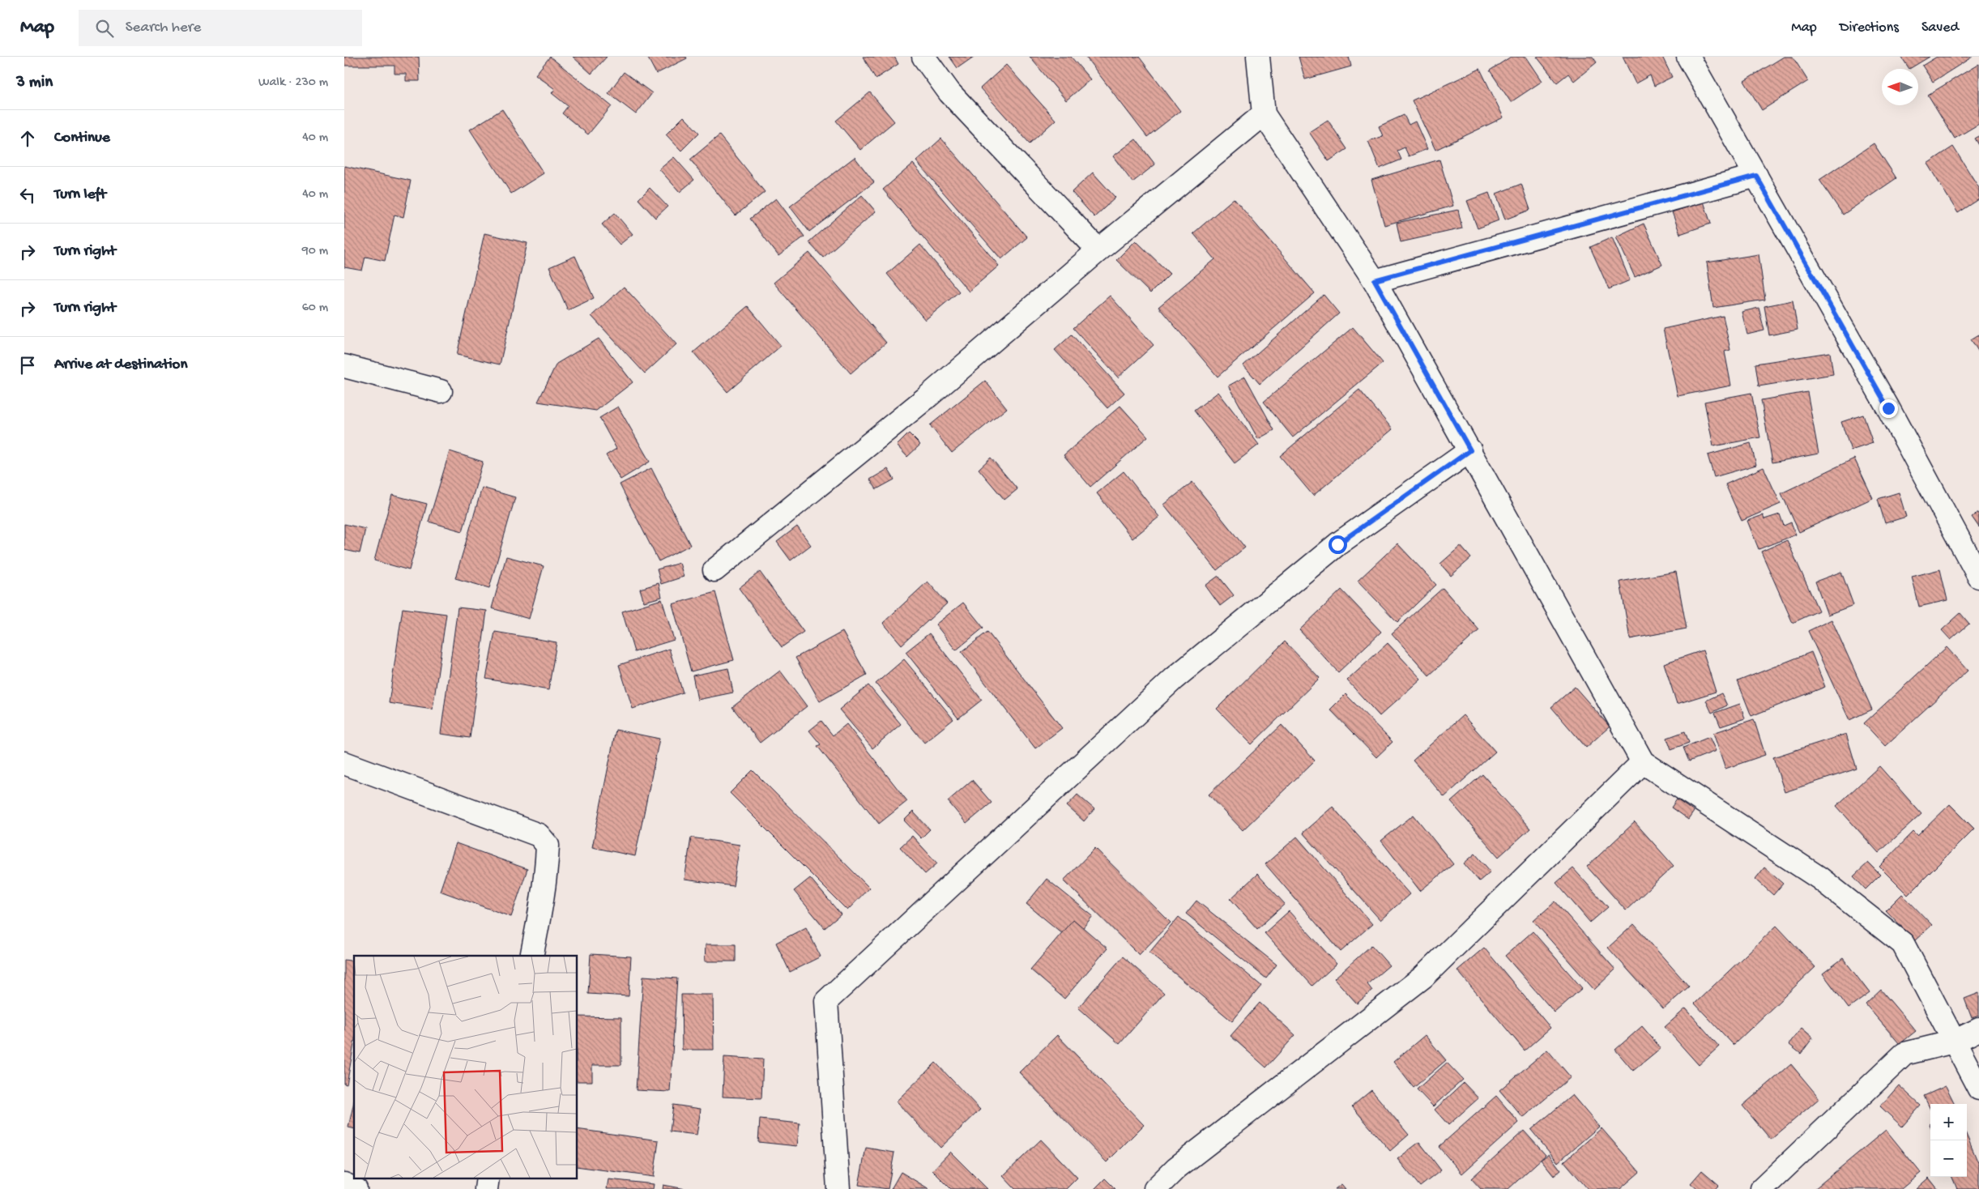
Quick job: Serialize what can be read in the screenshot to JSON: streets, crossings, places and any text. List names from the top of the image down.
{
  "north": "left",
  "page": {
    "header": "Map",
    "search": "Search here",
    "nav": ["Map", "Directions", "Saved"],
    "heading": ["3 min", "Walk · 230 m"],
    "list": [
      ["Continue", "40 m"],
      ["Turn left", "40 m"],
      ["Turn right", "90 m"],
      ["Turn right", "60 m"],
      "Arrive at destination"
    ],
    "map_buttons": ["+", "−"]
  }
}
